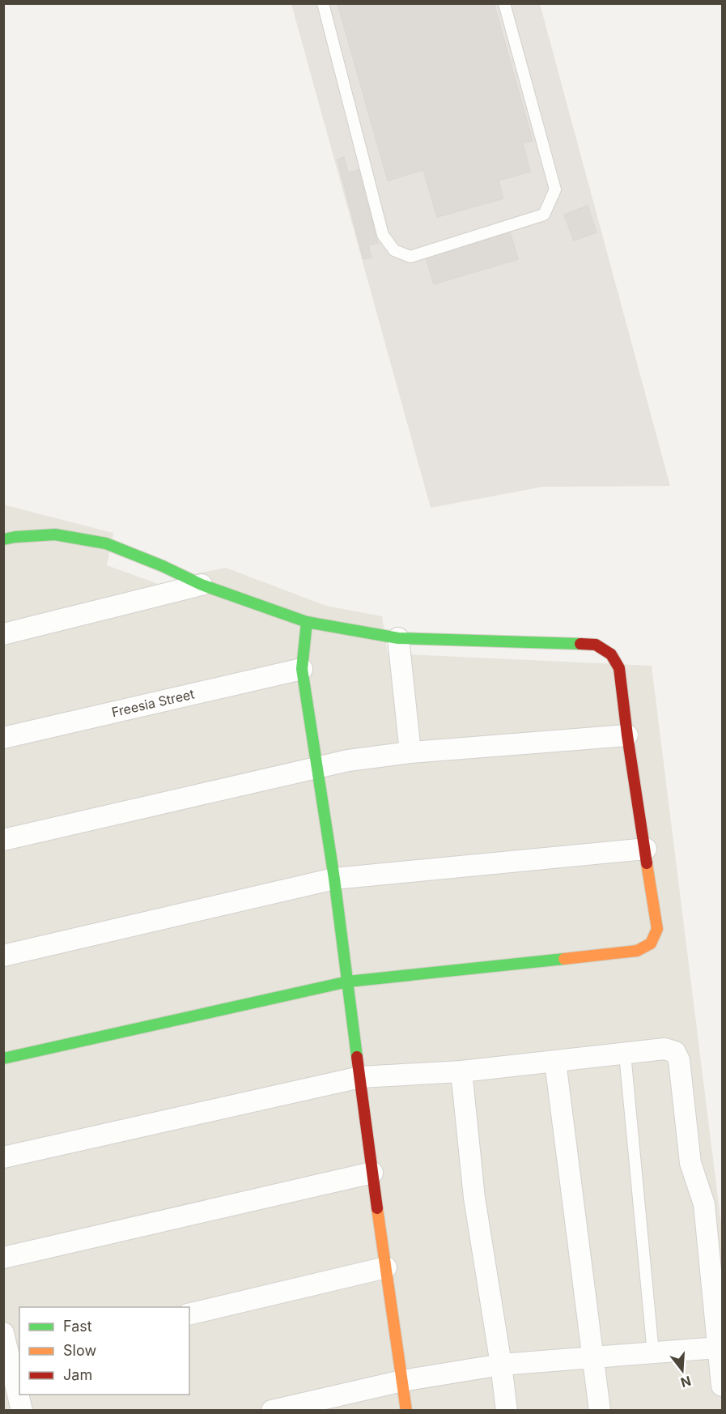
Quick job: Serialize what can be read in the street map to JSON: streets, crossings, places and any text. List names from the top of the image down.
{
  "streets": {
    "street": ["Freesia Street"]
  },
  "legend": ["Fast", "Slow", "Jam"],
  "north": "bottom"
}
